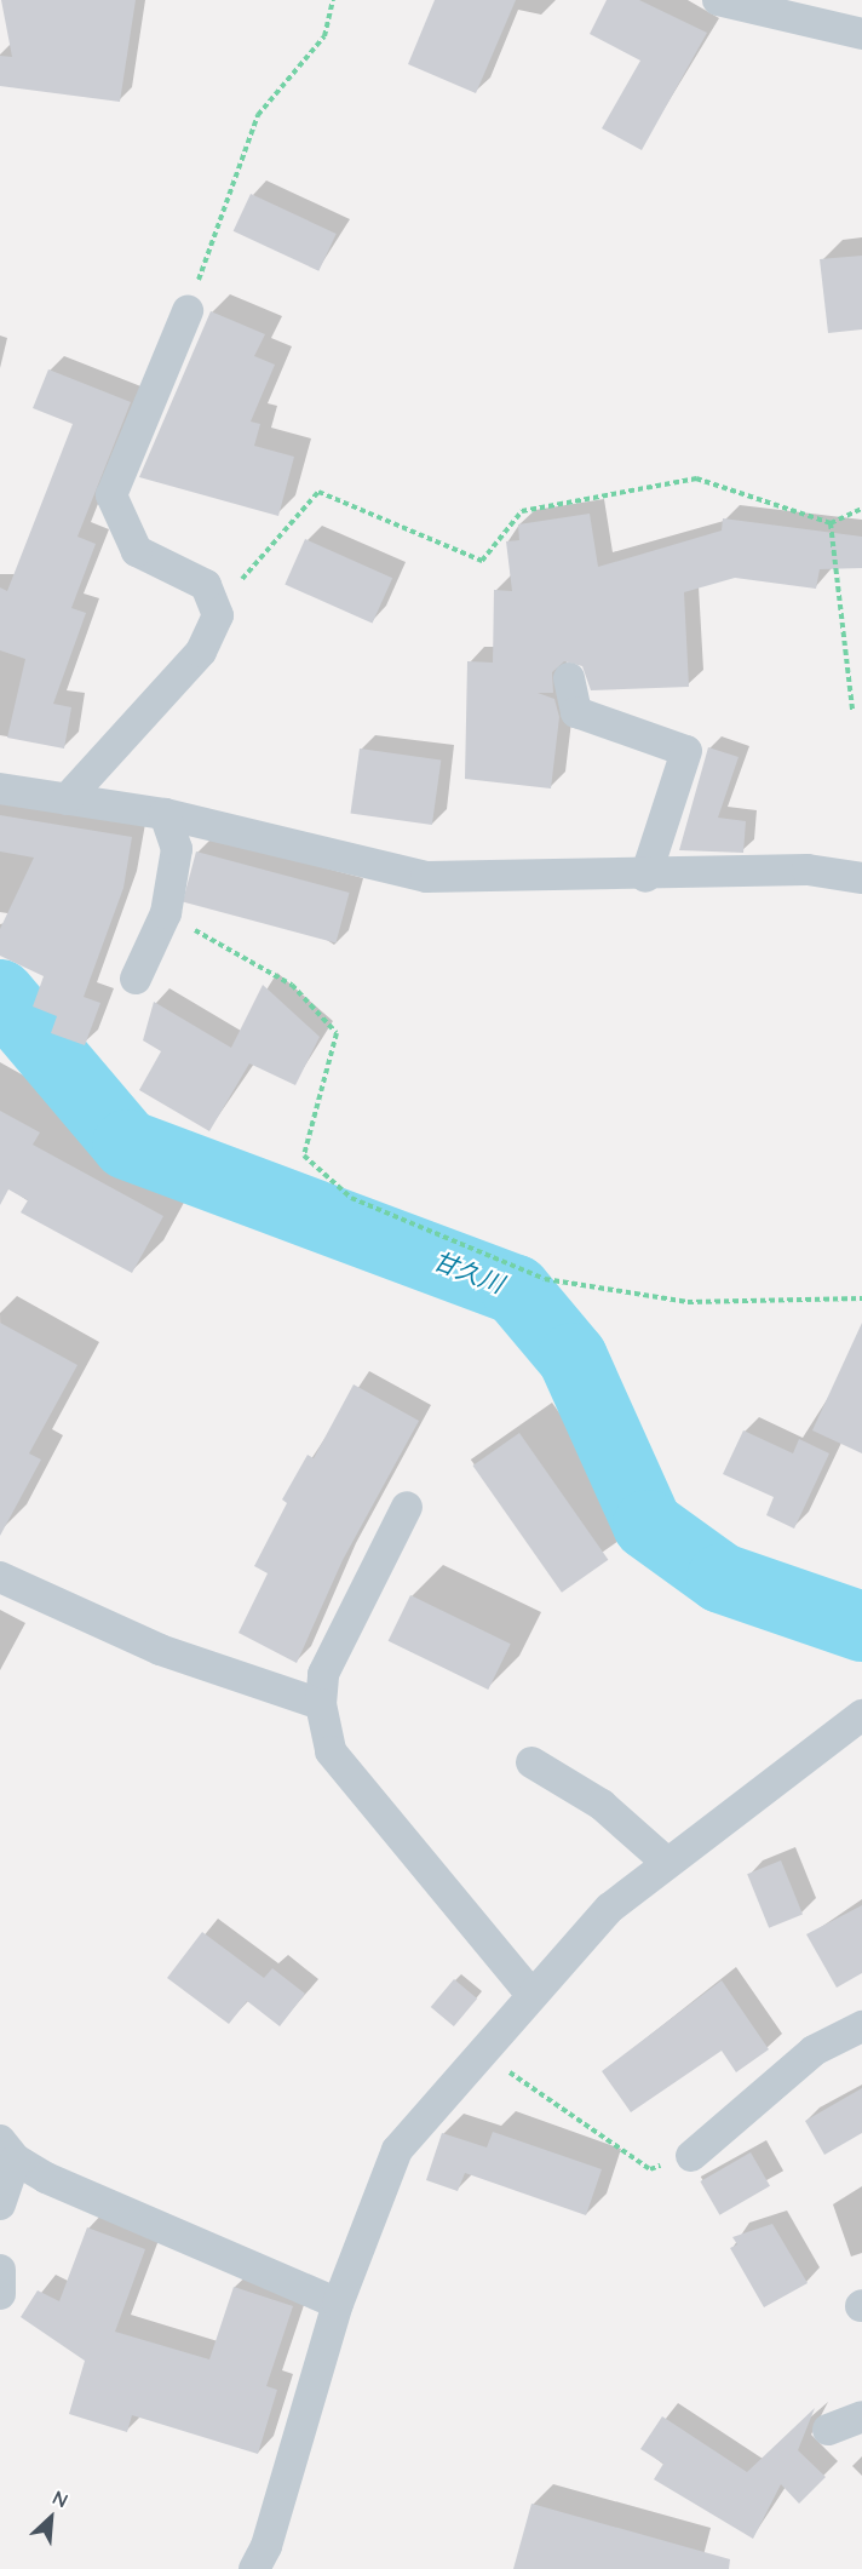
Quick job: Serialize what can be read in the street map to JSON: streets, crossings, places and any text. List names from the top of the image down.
{
  "water": ["甘久川"],
  "north": "top right"
}
